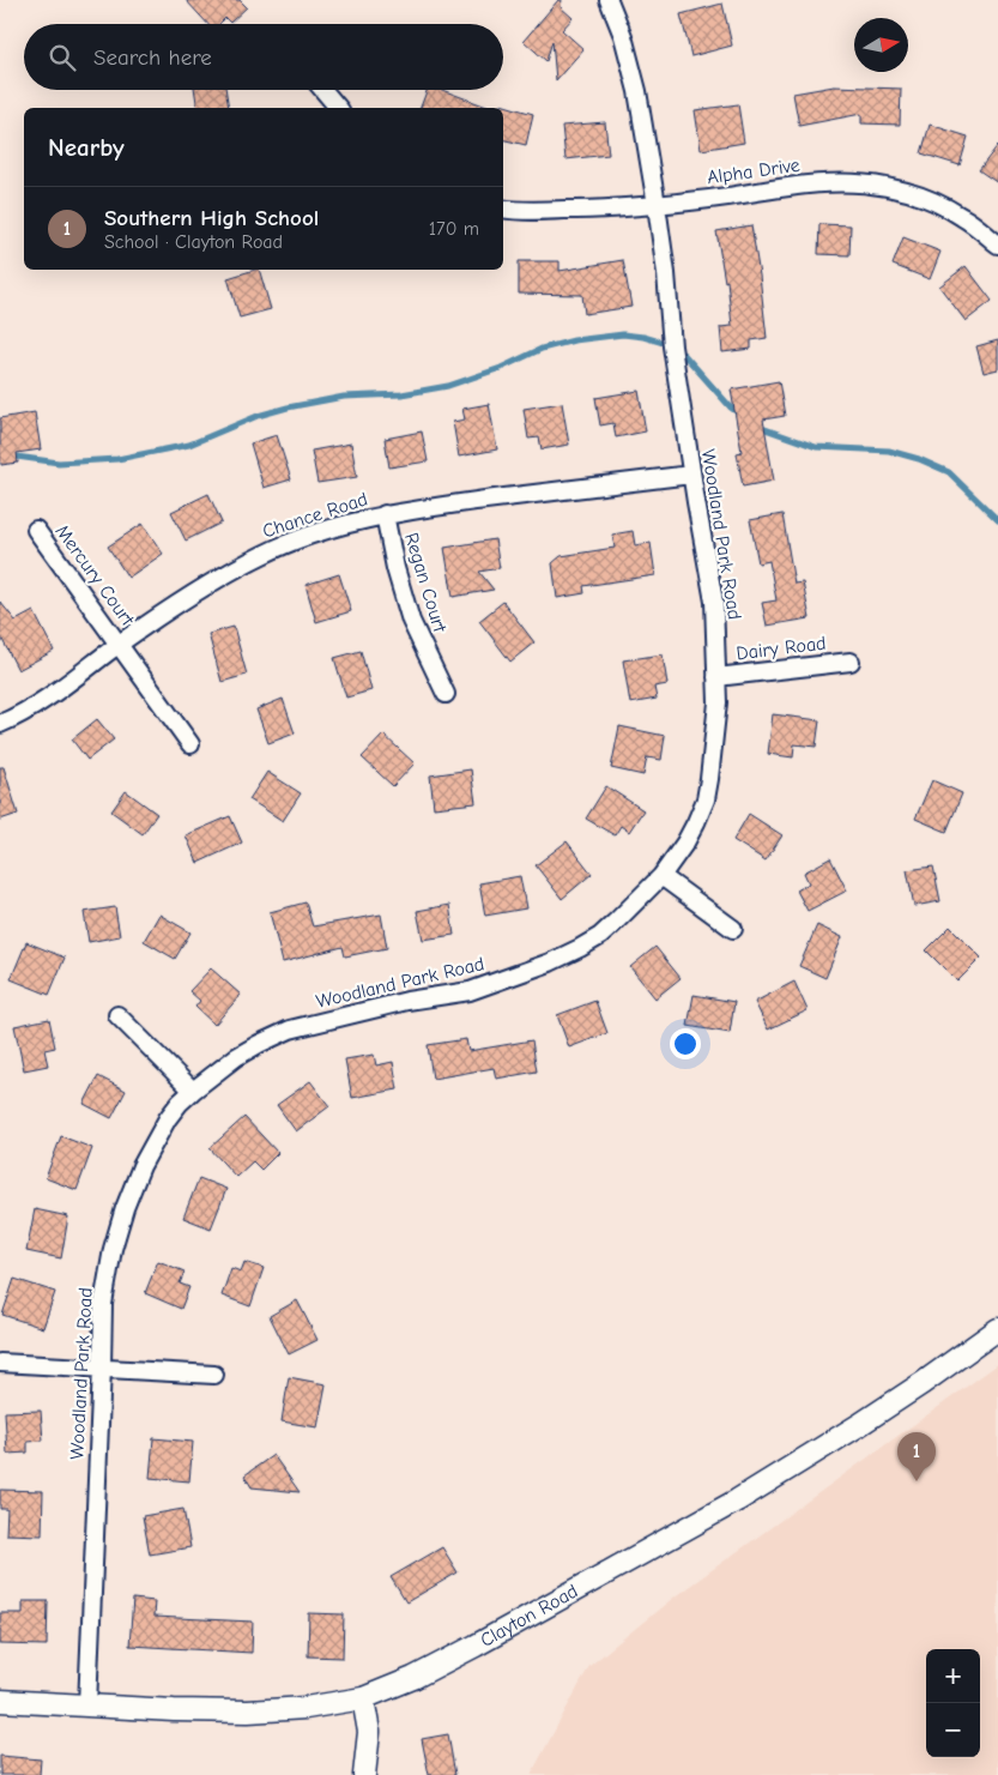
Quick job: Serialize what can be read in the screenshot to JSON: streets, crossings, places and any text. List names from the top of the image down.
{
  "streets": {
    "street": [
      "Alpha Drive",
      "Chance Road",
      "Woodland Park Road",
      "Mercury Court",
      "Regan Court",
      "Dairy Road",
      "Clayton Road"
    ]
  },
  "crossings": [
    ["Alpha Drive", "Woodland Park Road"],
    ["Chance Road", "Woodland Park Road"],
    ["Chance Road", "Mercury Court"],
    ["Chance Road", "Regan Court"],
    ["Woodland Park Road", "Dairy Road"],
    ["Woodland Park Road", "Clayton Road"]
  ],
  "north": "right",
  "page": {
    "search": "Search here",
    "heading": "Nearby",
    "list": [
      {
        "mark": "1",
        "name": "Southern High School",
        "note": "School · Clayton Road",
        "value": "170 m"
      }
    ],
    "pins": "1",
    "map_buttons": ["+", "−"]
  }
}
